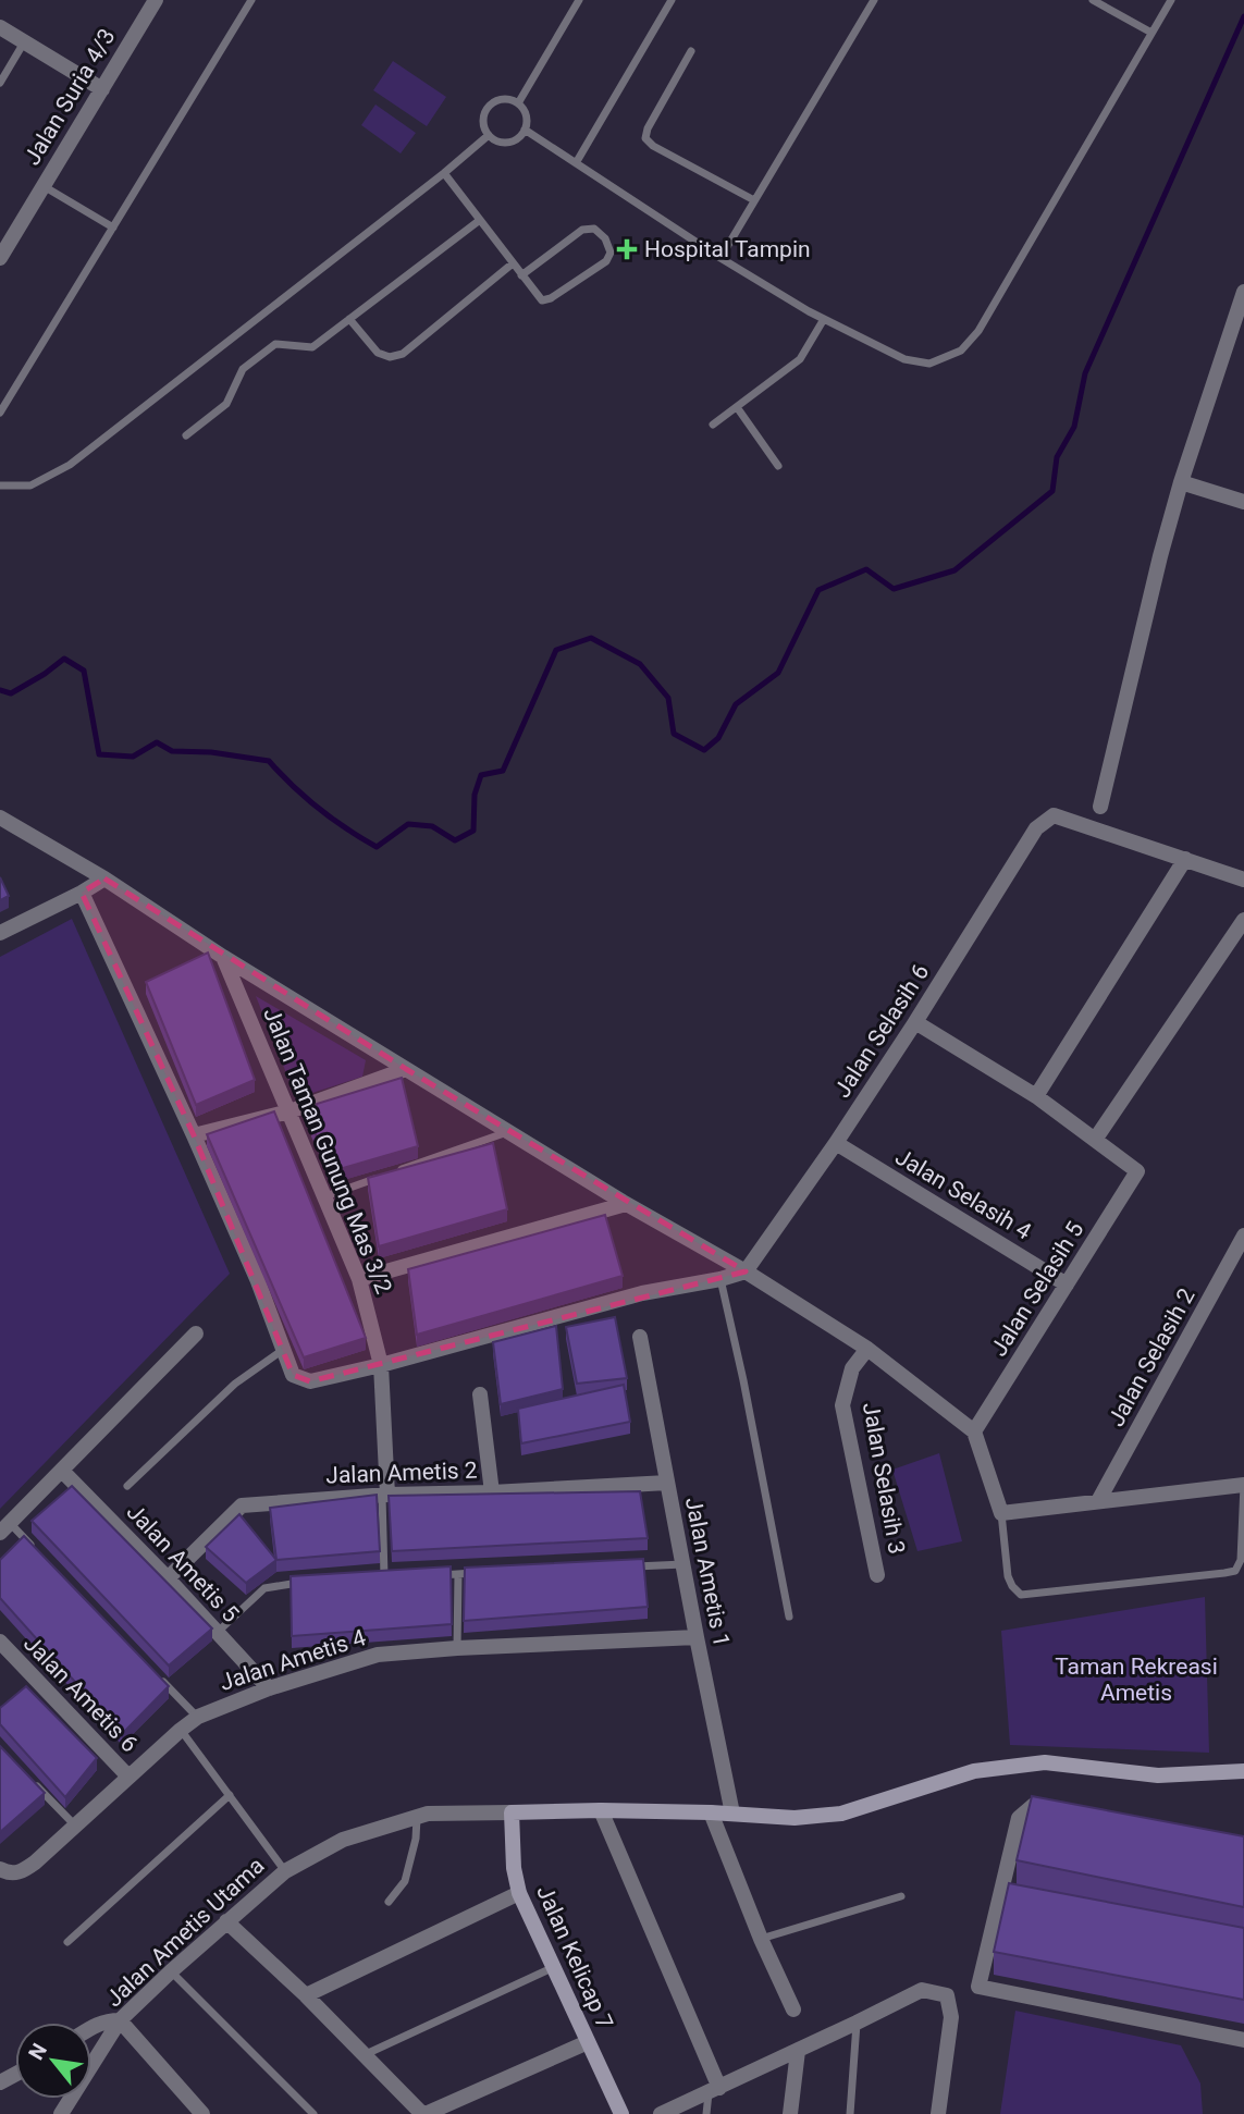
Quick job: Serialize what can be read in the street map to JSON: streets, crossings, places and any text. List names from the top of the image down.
{
  "streets": {
    "street": [
      "Jalan Suria 4/3",
      "Jalan Selasih 6",
      "Jalan Taman Gunung Mas 3/2",
      "Jalan Selasih 4",
      "Jalan Selasih 5",
      "Jalan Selasih 2",
      "Jalan Ametis 2",
      "Jalan Selasih 3",
      "Jalan Ametis 5",
      "Jalan Ametis 1",
      "Jalan Ametis 4",
      "Jalan Ametis 6",
      "Jalan Ametis Utama",
      "Jalan Kelicap 7"
    ]
  },
  "crossings": [
    ["Jalan Selasih 6", "Jalan Selasih 4"],
    ["Jalan Taman Gunung Mas 3/2", "Jalan Ametis 2"],
    ["Jalan Selasih 4", "Jalan Selasih 5"],
    ["Jalan Ametis 2", "Jalan Ametis 5"],
    ["Jalan Ametis 2", "Jalan Ametis 1"],
    ["Jalan Ametis 5", "Jalan Ametis 4"],
    ["Jalan Ametis 1", "Jalan Ametis 4"],
    ["Jalan Ametis 4", "Jalan Ametis 6"],
    ["Jalan Ametis Utama", "Jalan Kelicap 7"]
  ],
  "parks": ["Taman Rekreasi Ametis"],
  "places": {
    "health": ["Hospital Tampin"]
  },
  "north": "top left"
}
